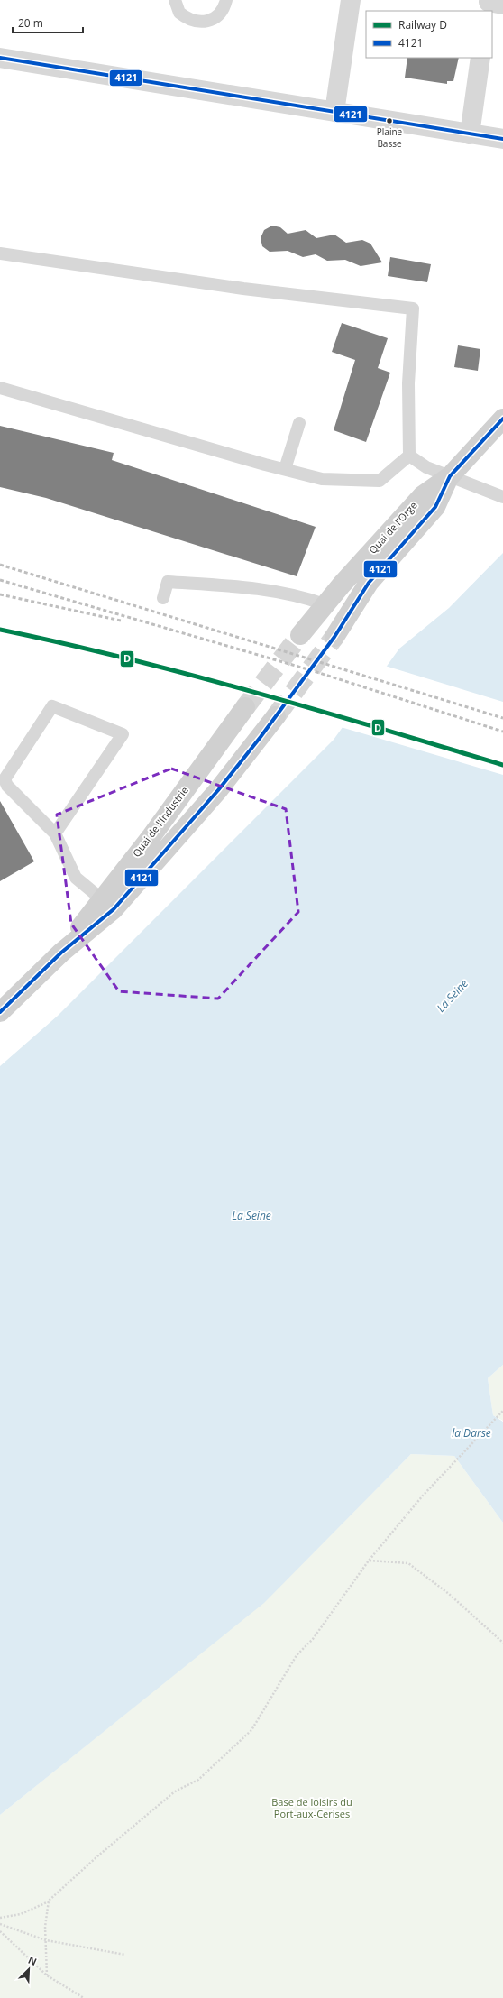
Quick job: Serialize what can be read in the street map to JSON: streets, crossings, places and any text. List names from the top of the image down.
{
  "streets": {
    "main road": ["Quai de l'Orge", "Quai de l'Industrie"]
  },
  "water": ["La Seine", "la Darse"],
  "parks": ["Base de loisirs du Port-aux-Cerises"],
  "places": ["Plaine Basse"],
  "lines": ["transit line 4121", "rail line D"],
  "legend": ["Railway D", "4121"],
  "scale_bar": "20 m",
  "north": "top right"
}
